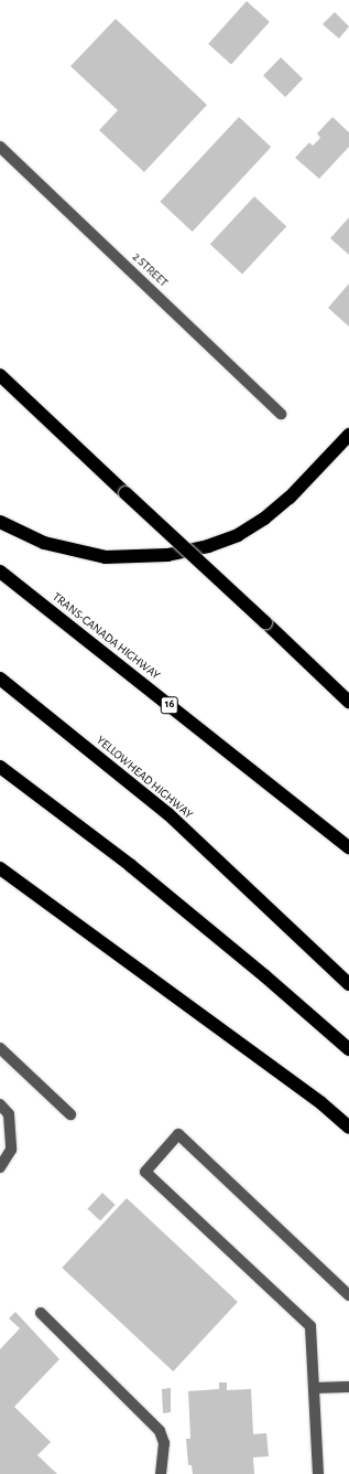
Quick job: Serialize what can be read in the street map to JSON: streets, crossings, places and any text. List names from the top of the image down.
{
  "streets": {
    "highway": ["TRANS-CANADA HIGHWAY", "16", "YELLOWHEAD HIGHWAY"],
    "street": ["2 STREET"]
  }
}
